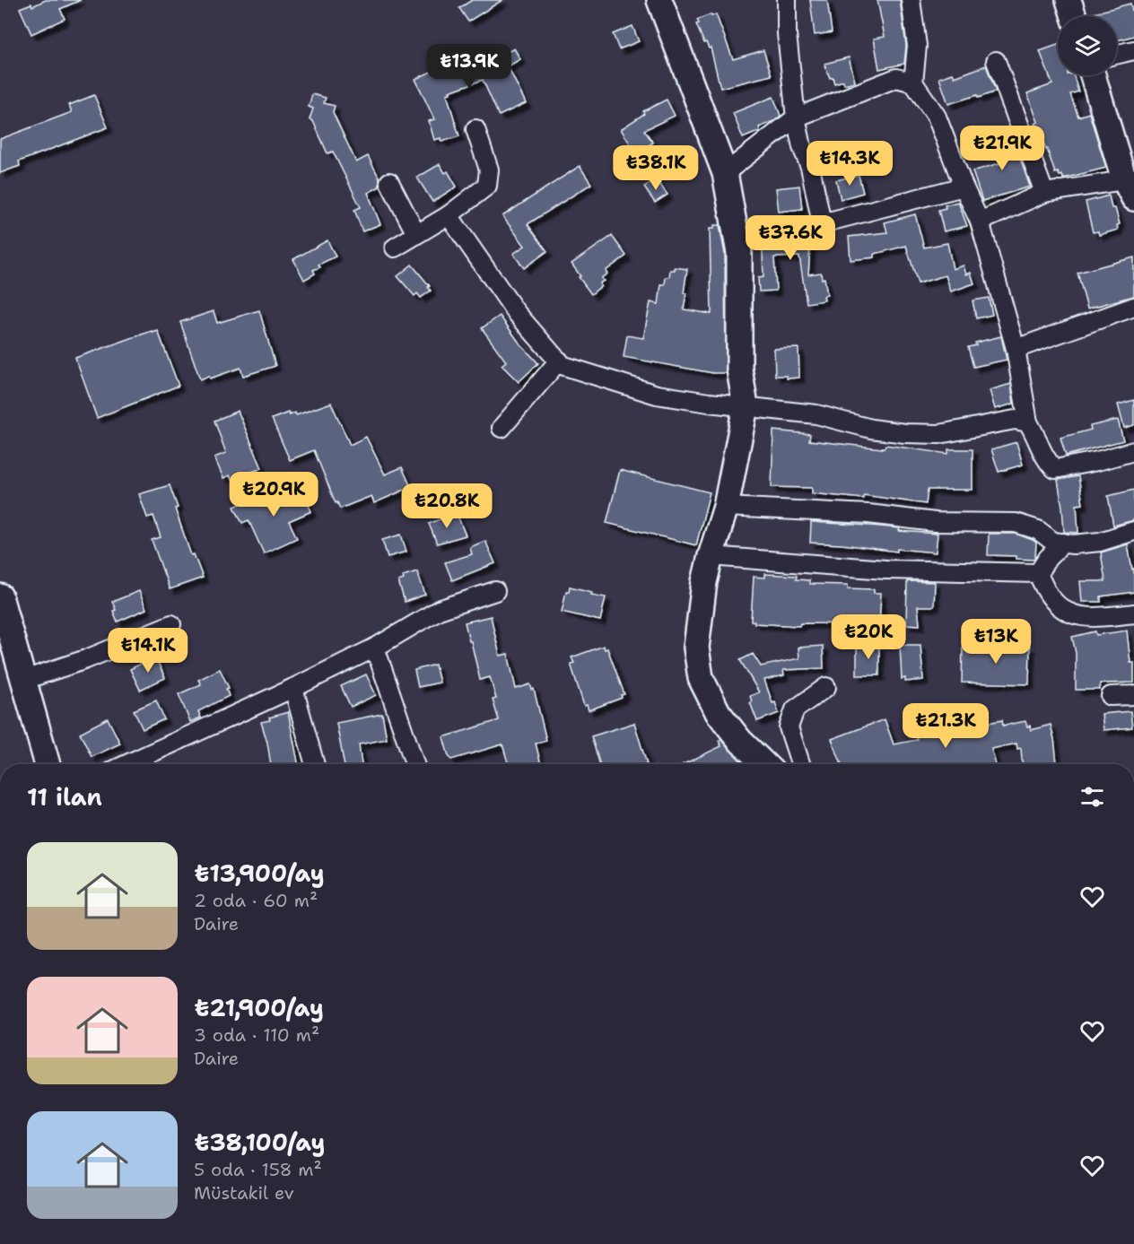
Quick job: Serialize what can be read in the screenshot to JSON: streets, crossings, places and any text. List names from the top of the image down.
{
  "page": {
    "price": [
      "₺13.9K",
      "₺21.9K",
      "₺14.3K",
      "₺38.1K",
      "₺37.6K",
      "₺20.9K",
      "₺20.8K",
      "₺20K",
      "₺13K",
      "₺14.1K",
      "₺21.3K"
    ],
    "heading": "11 ilan",
    "list": [
      {
        "name": "₺13,900/ay",
        "note": "2 oda · 60 m² · Daire"
      },
      {
        "name": "₺21,900/ay",
        "note": "3 oda · 110 m² · Daire"
      },
      {
        "name": "₺38,100/ay",
        "note": "5 oda · 158 m² · Müstakil ev"
      }
    ]
  }
}
